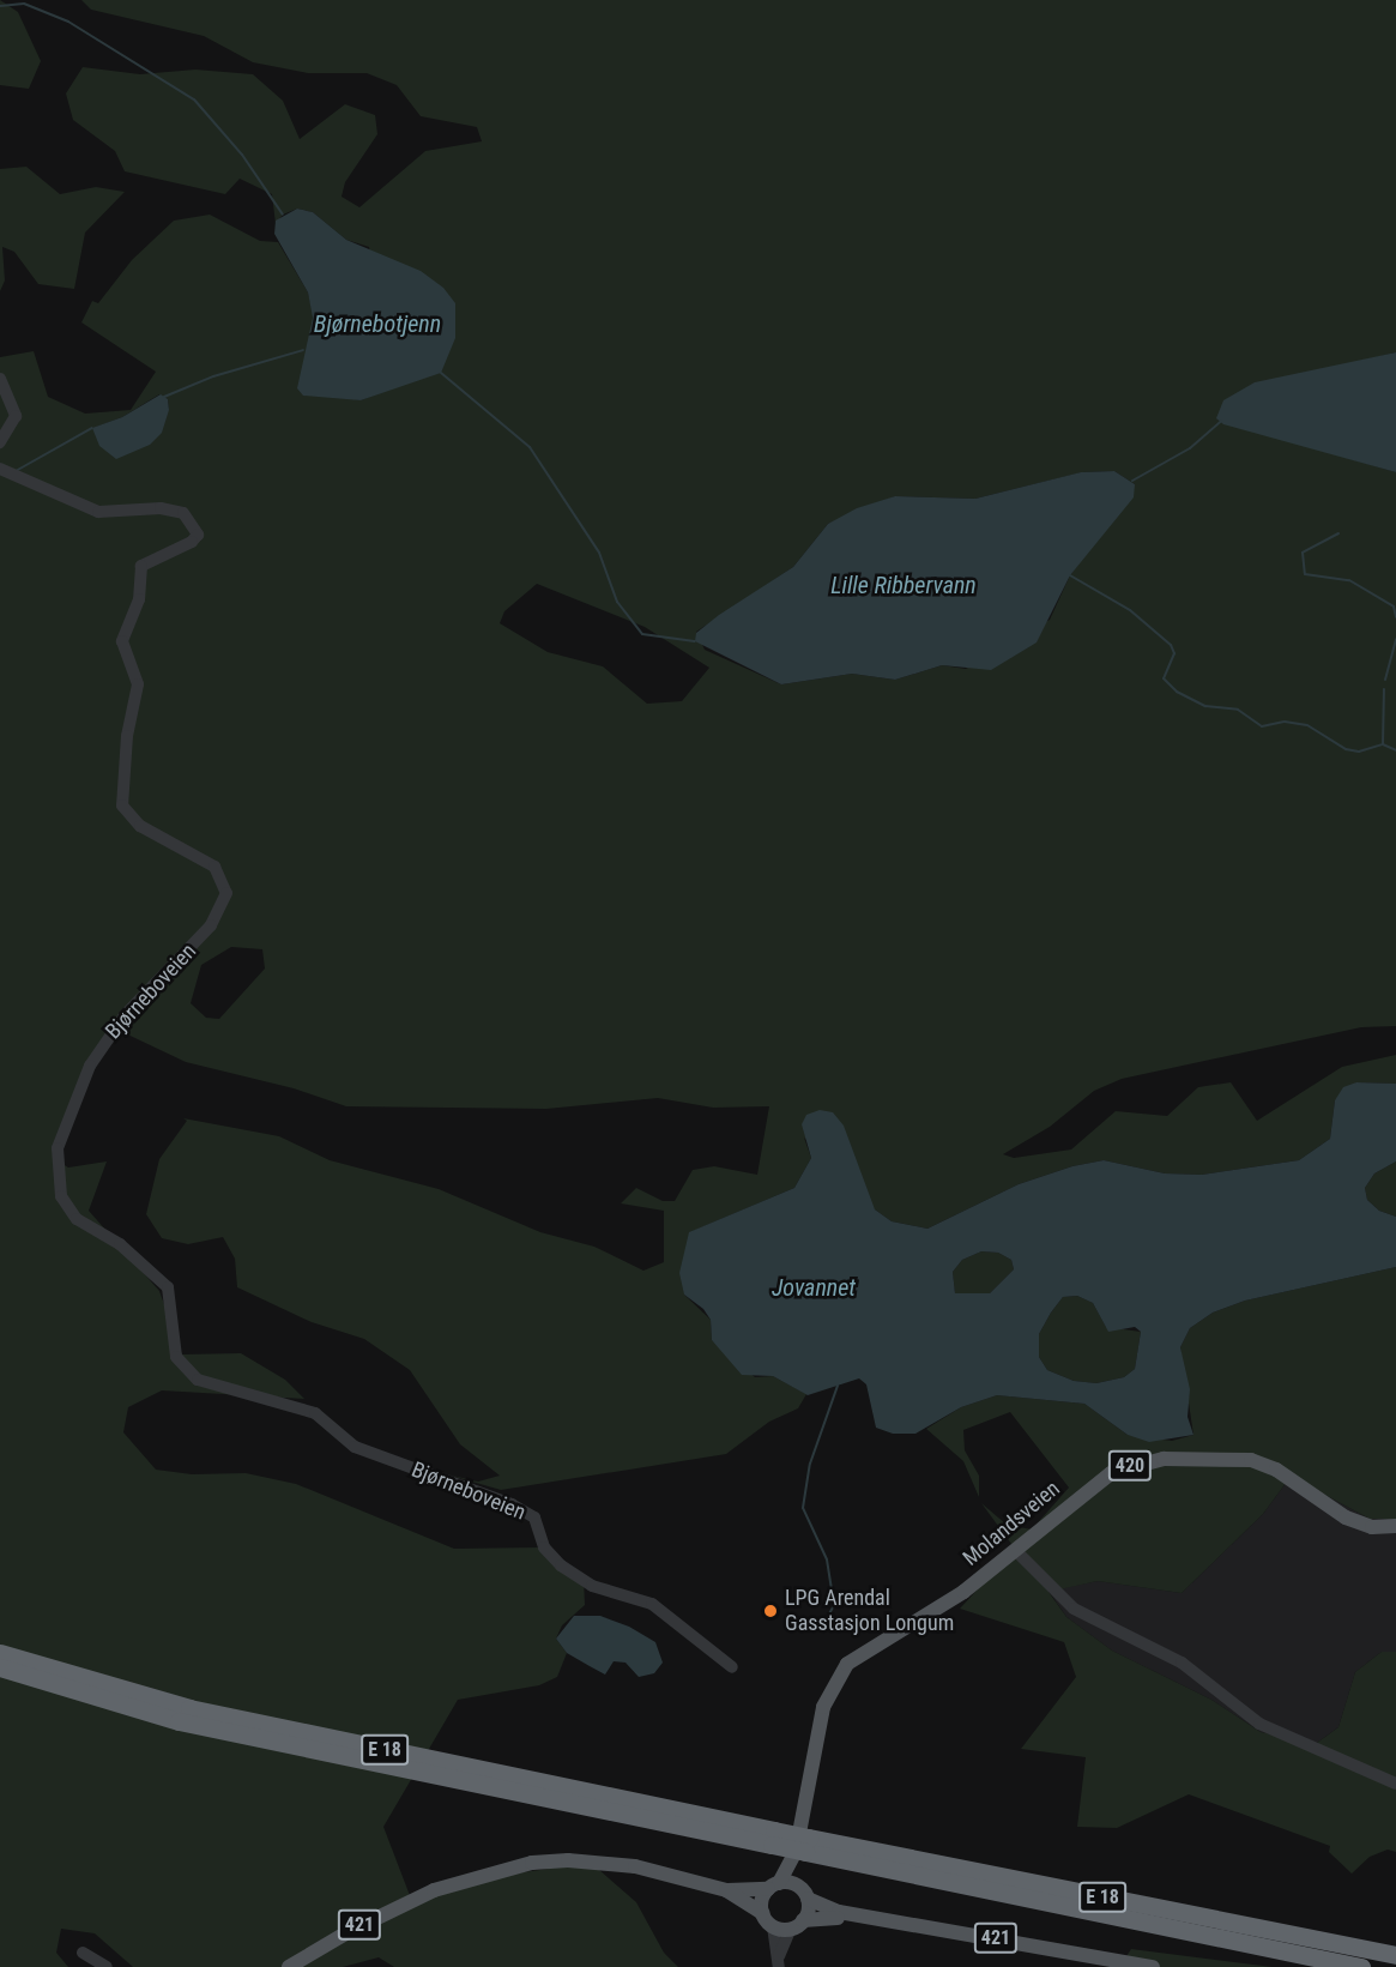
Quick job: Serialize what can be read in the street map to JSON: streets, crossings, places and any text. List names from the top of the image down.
{
  "streets": {
    "highway": ["E 18"],
    "main road": ["420", "Molandsveien", "421"],
    "street": ["Bjørneboveien"]
  },
  "crossings": [
    ["Molandsveien", "E 18"],
    ["Molandsveien", "421"]
  ],
  "water": ["Bjørnebotjenn", "Lille Ribbervann", "Jovannet"],
  "places": ["LPG Arendal Gasstasjon Longum"]
}
